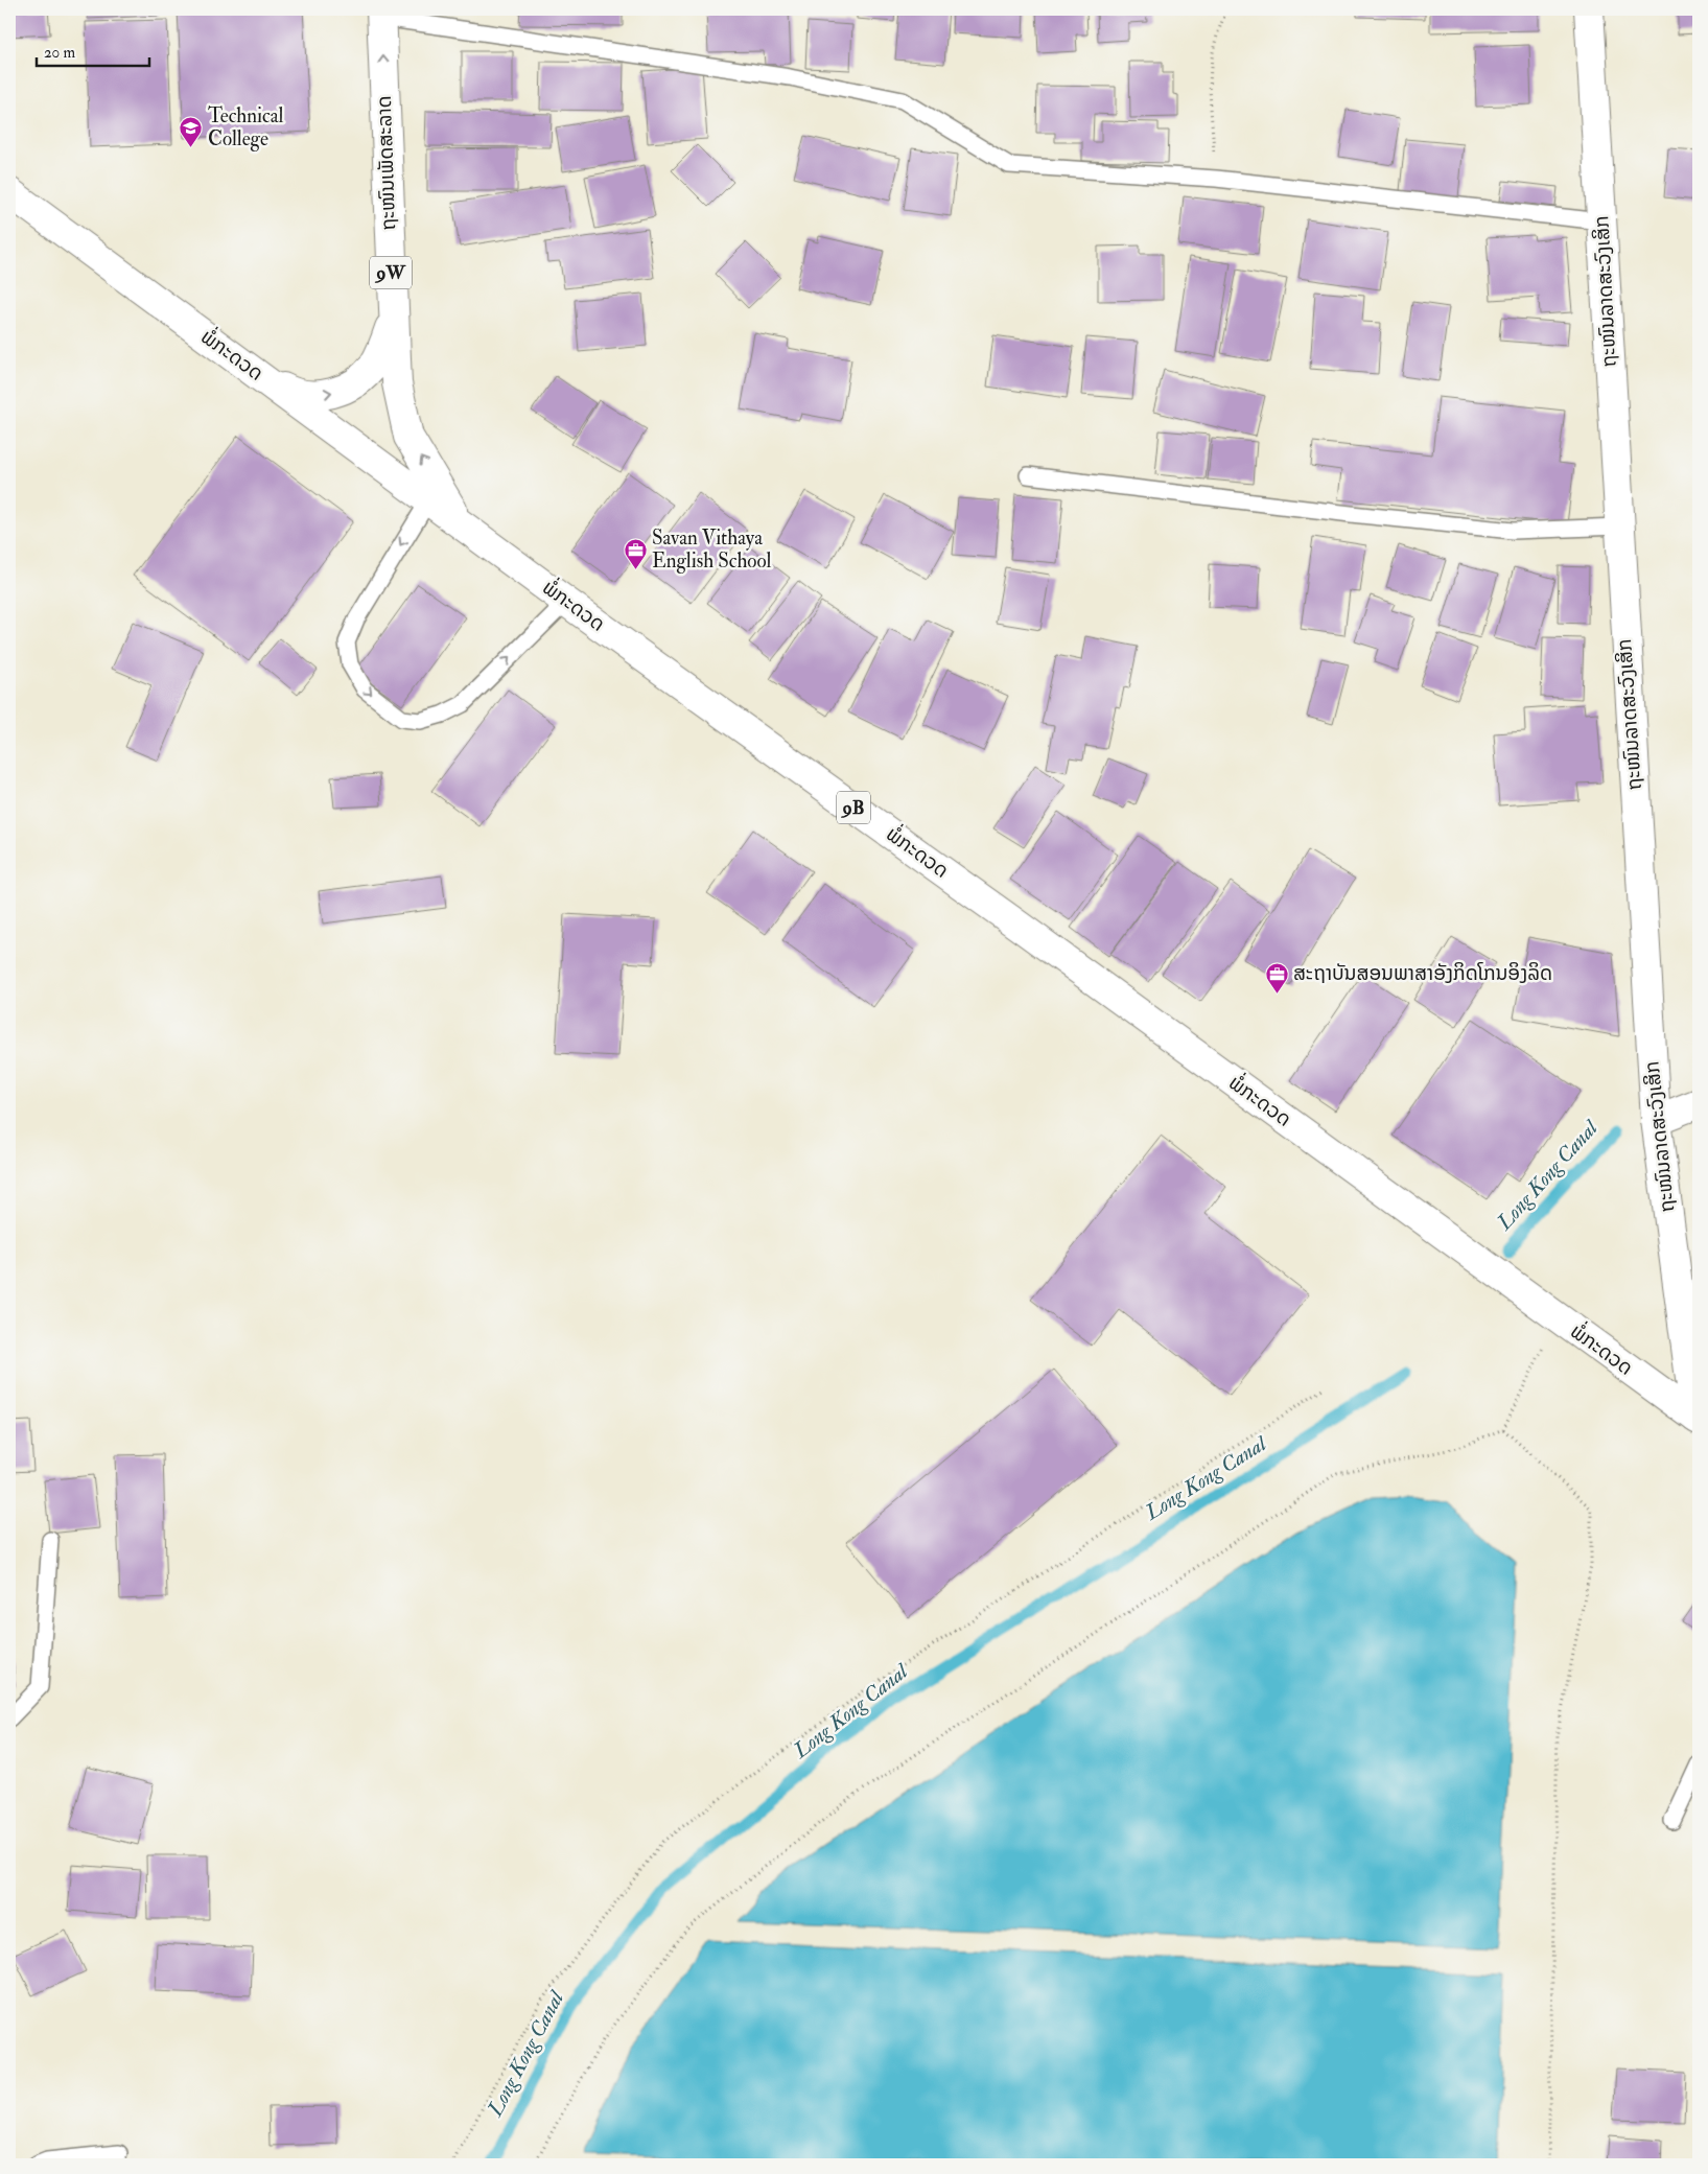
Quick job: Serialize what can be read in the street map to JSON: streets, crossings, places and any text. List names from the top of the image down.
{
  "streets": {
    "main road": [
      "ຖະໜົນເພັດສະລາດ",
      "9W",
      "ຖະໜົນລາດສະວົງເສິກ",
      "ພໍ່ກະດວດ",
      "9B"
    ]
  },
  "crossings": [
    ["ຖະໜົນເພັດສະລາດ", "ພໍ່ກະດວດ"],
    ["ຖະໜົນລາດສະວົງເສິກ", "ພໍ່ກະດວດ"]
  ],
  "one_way": ["ຖະໜົນເພັດສະລາດ"],
  "water": ["Long Kong Canal"],
  "places": {
    "school or university": ["Technical College"],
    "office": ["Savan Vithaya English School", "ສະຖາບັນສອນພາສາອັງກິດໂກນອິງລິດ"]
  },
  "scale_bar": "20 m"
}
